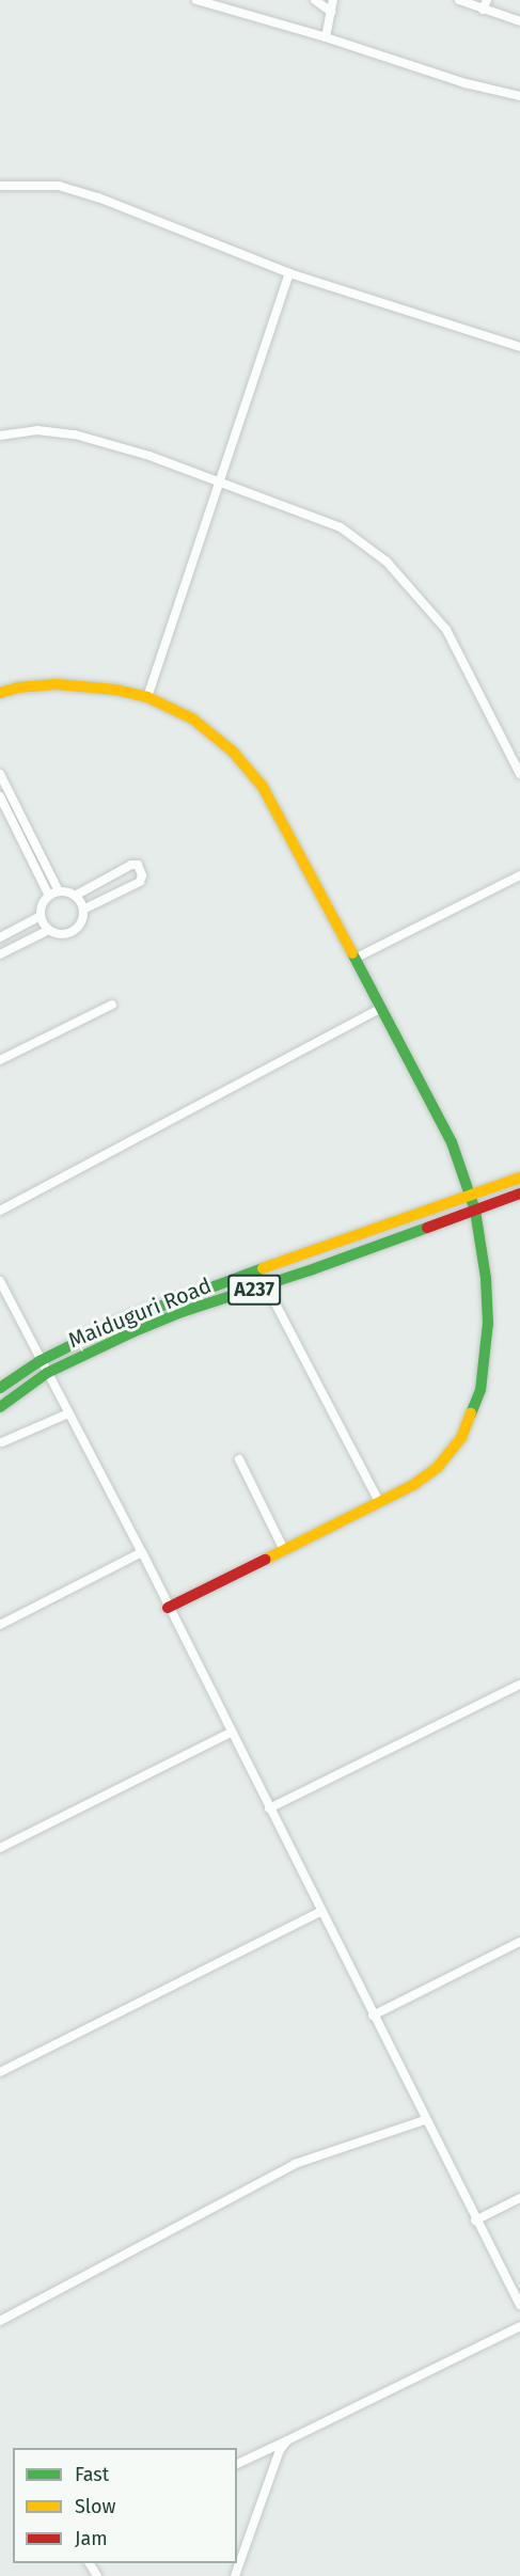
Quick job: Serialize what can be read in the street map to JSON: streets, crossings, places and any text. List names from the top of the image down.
{
  "streets": {
    "main road": ["A237", "Maiduguri Road"]
  },
  "legend": ["Fast", "Slow", "Jam"]
}
